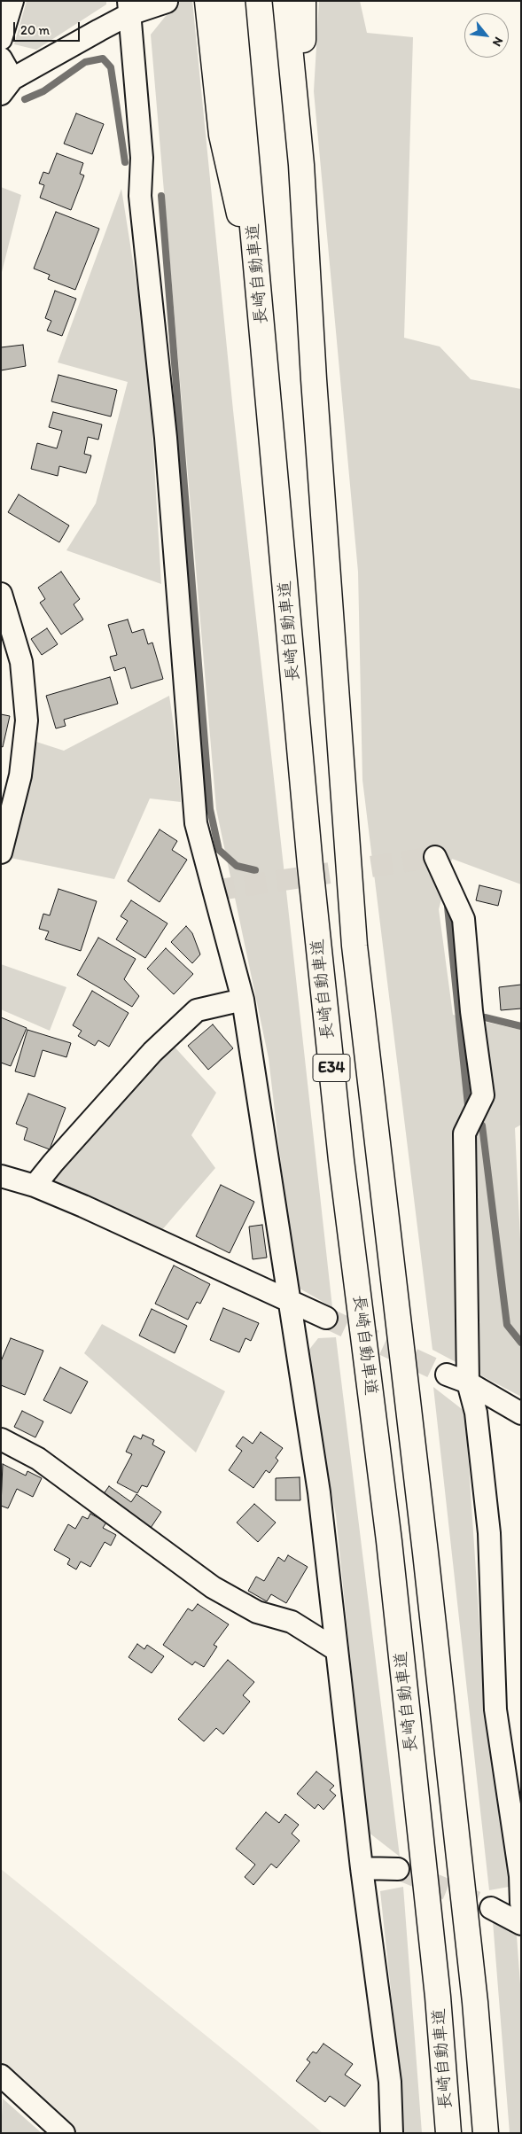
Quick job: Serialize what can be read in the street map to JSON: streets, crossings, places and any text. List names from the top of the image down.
{
  "streets": {
    "highway": ["長崎自動車道", "E34"]
  },
  "scale_bar": "20 m",
  "north": "bottom right"
}
